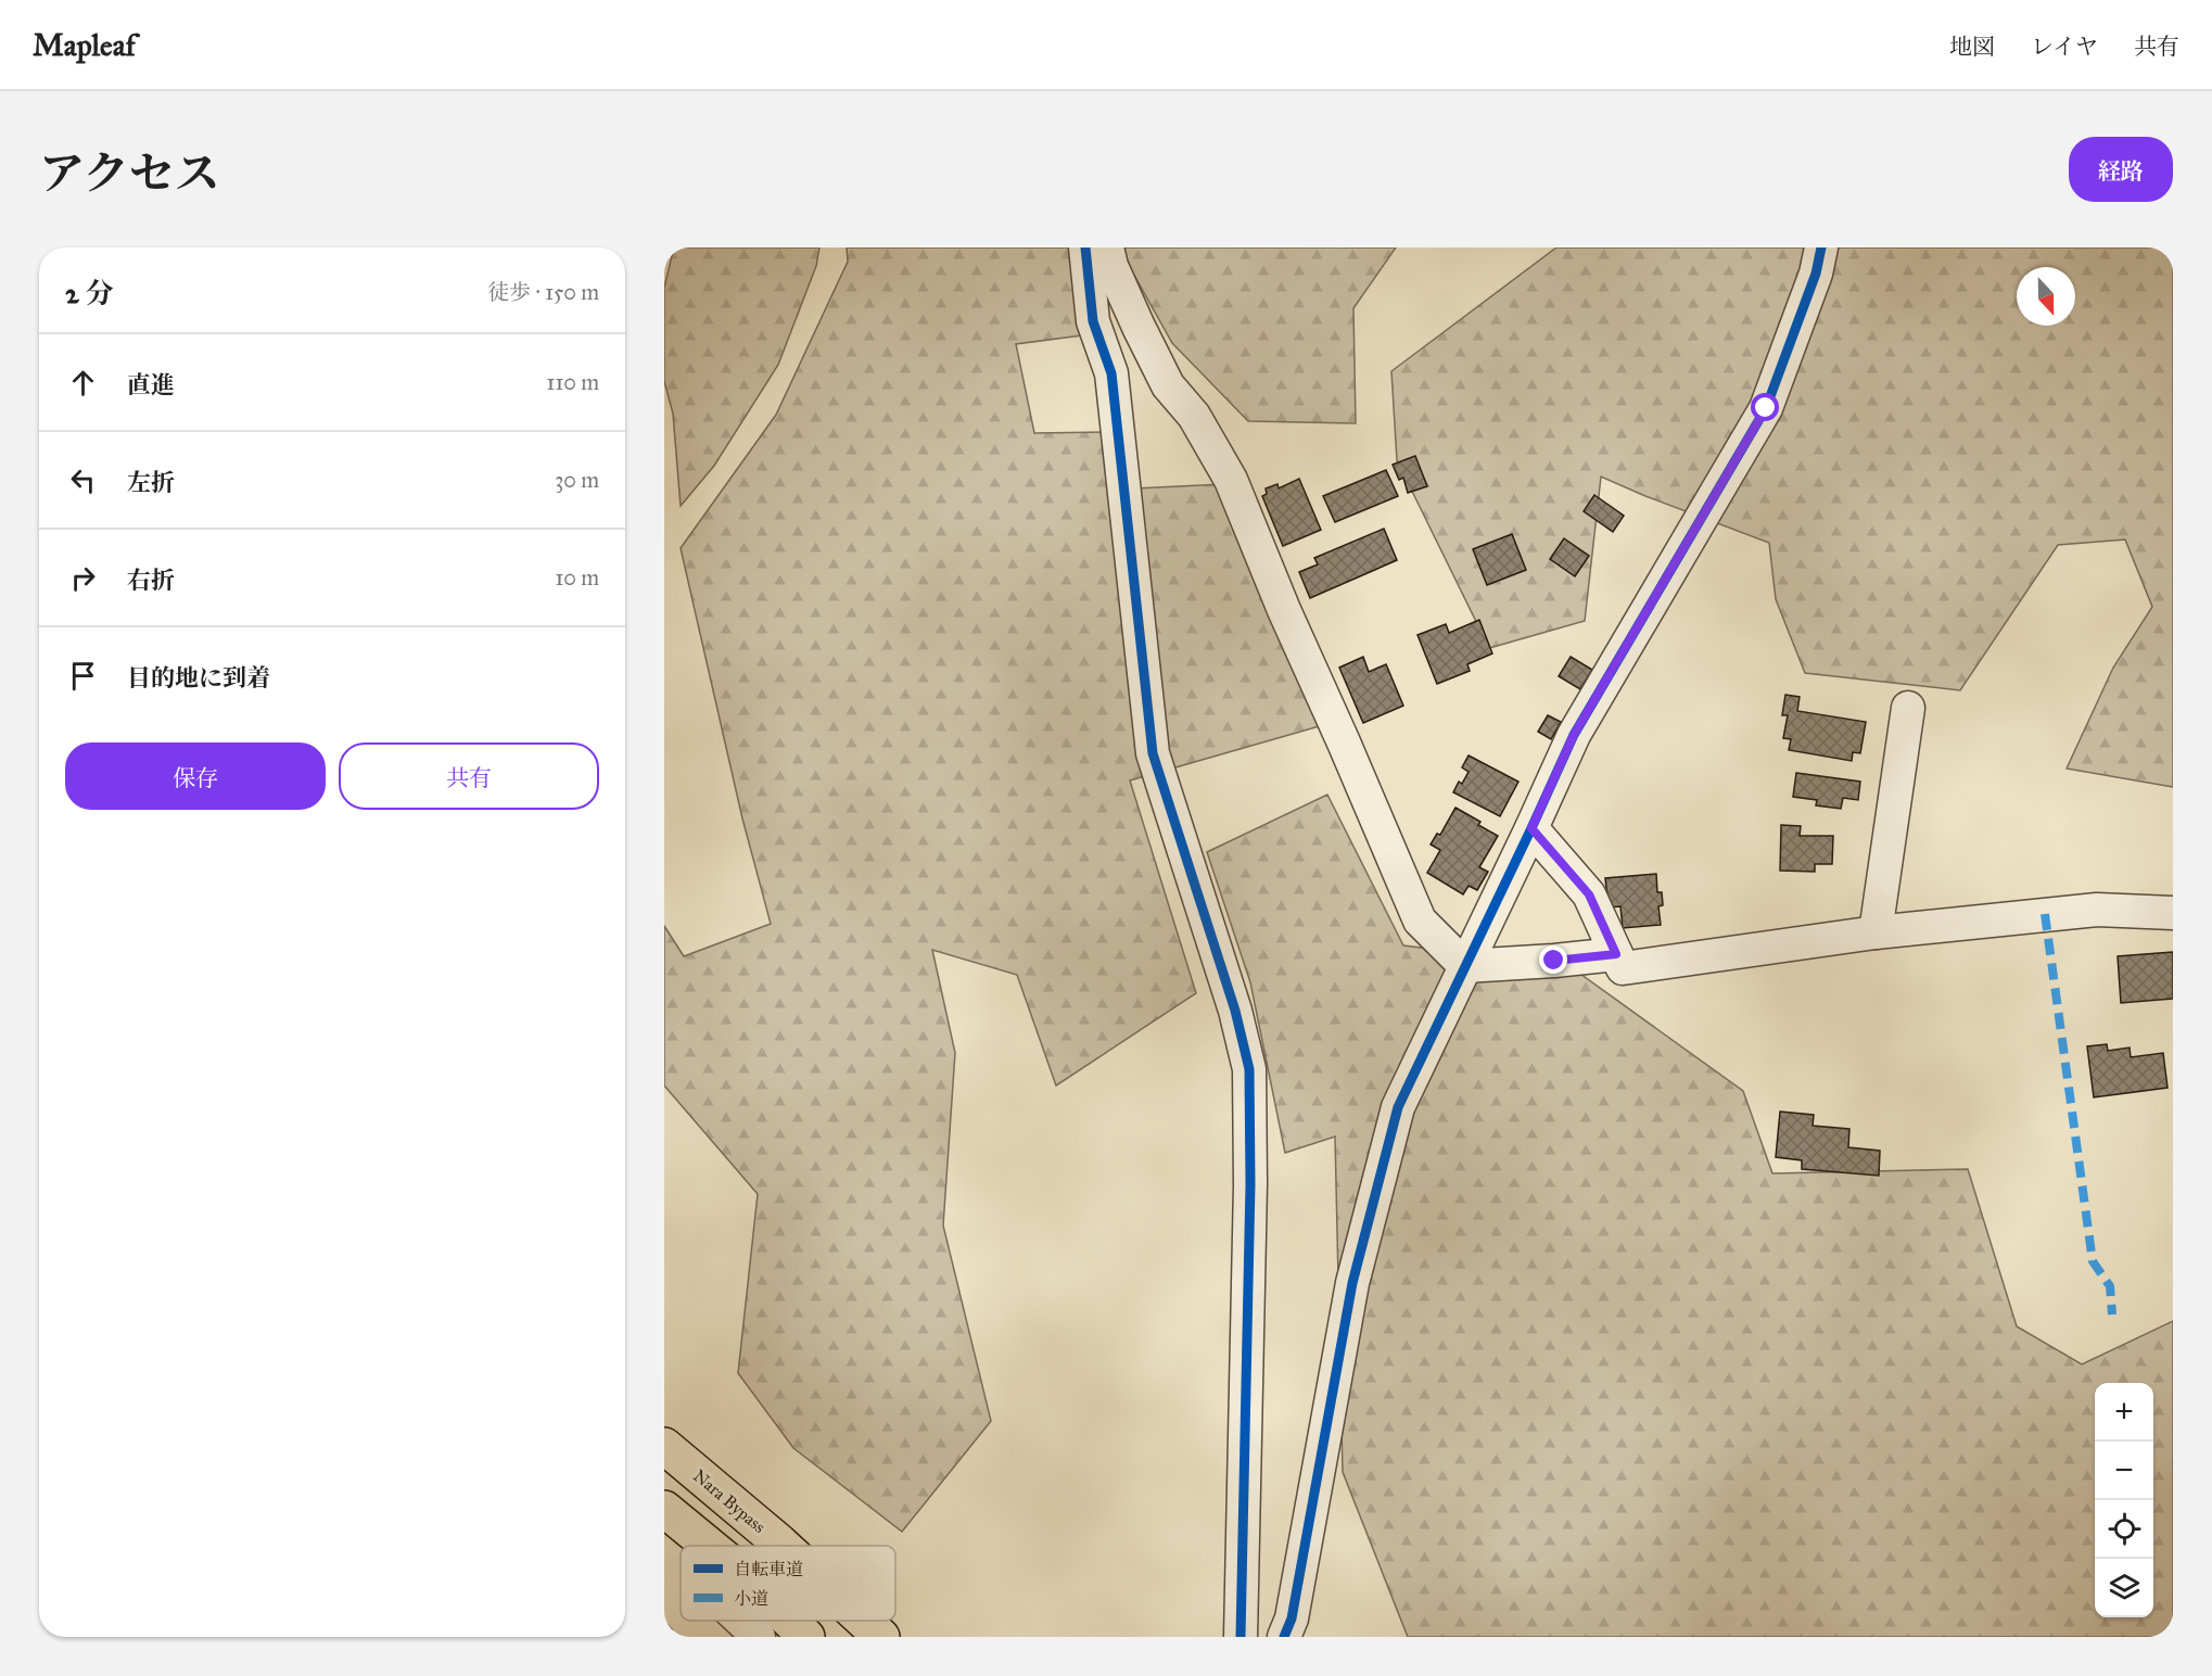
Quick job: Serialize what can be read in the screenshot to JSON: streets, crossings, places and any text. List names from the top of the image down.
{
  "streets": {
    "highway": ["Nara Bypass"]
  },
  "legend": ["自転車道", "小道"],
  "north": "bottom",
  "page": {
    "header": "Mapleaf",
    "nav": ["地図", "レイヤ", "共有"],
    "title": "アクセス",
    "buttons": [
      "経路",
      ["保存", "共有"]
    ],
    "heading": ["2 分", "徒歩 · 150 m"],
    "list": [
      ["直進", "110 m"],
      ["左折", "30 m"],
      ["右折", "10 m"],
      "目的地に到着"
    ],
    "map_buttons": ["+", "−"]
  }
}
